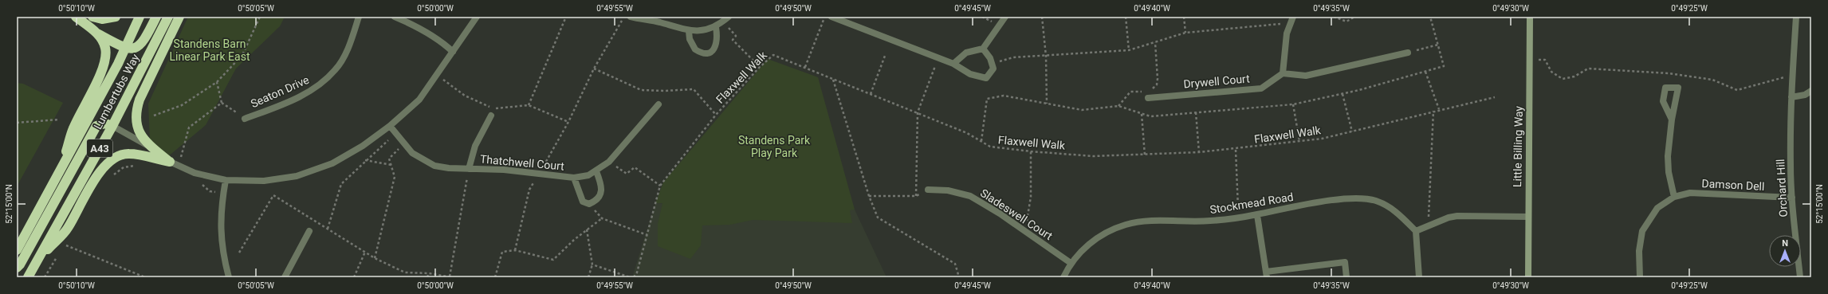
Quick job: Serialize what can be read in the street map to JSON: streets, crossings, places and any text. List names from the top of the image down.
{
  "streets": {
    "highway": ["Lumbertubs Way", "A43"],
    "street": [
      "Drywell Court",
      "Seaton Drive",
      "Little Billing Way",
      "Thatchwell Court",
      "Damson Dell",
      "Orchard Hill",
      "Stockmead Road",
      "Sladeswell Court"
    ],
    "path": ["Flaxwell Walk"]
  },
  "crossings": [
    ["Damson Dell", "Orchard Hill"],
    ["Stockmead Road", "Sladeswell Court"]
  ],
  "parks": ["Standens Barn Linear Park East", "Standens Park Play Park"],
  "north": "top",
  "coordinates": [
    "0°50'10\"W",
    "0°50'05\"W",
    "0°50'00\"W",
    "0°49'55\"W",
    "0°49'50\"W",
    "0°49'45\"W",
    "0°49'40\"W",
    "0°49'35\"W",
    "0°49'30\"W",
    "0°49'25\"W",
    "52°15'00\"N"
  ]
}
